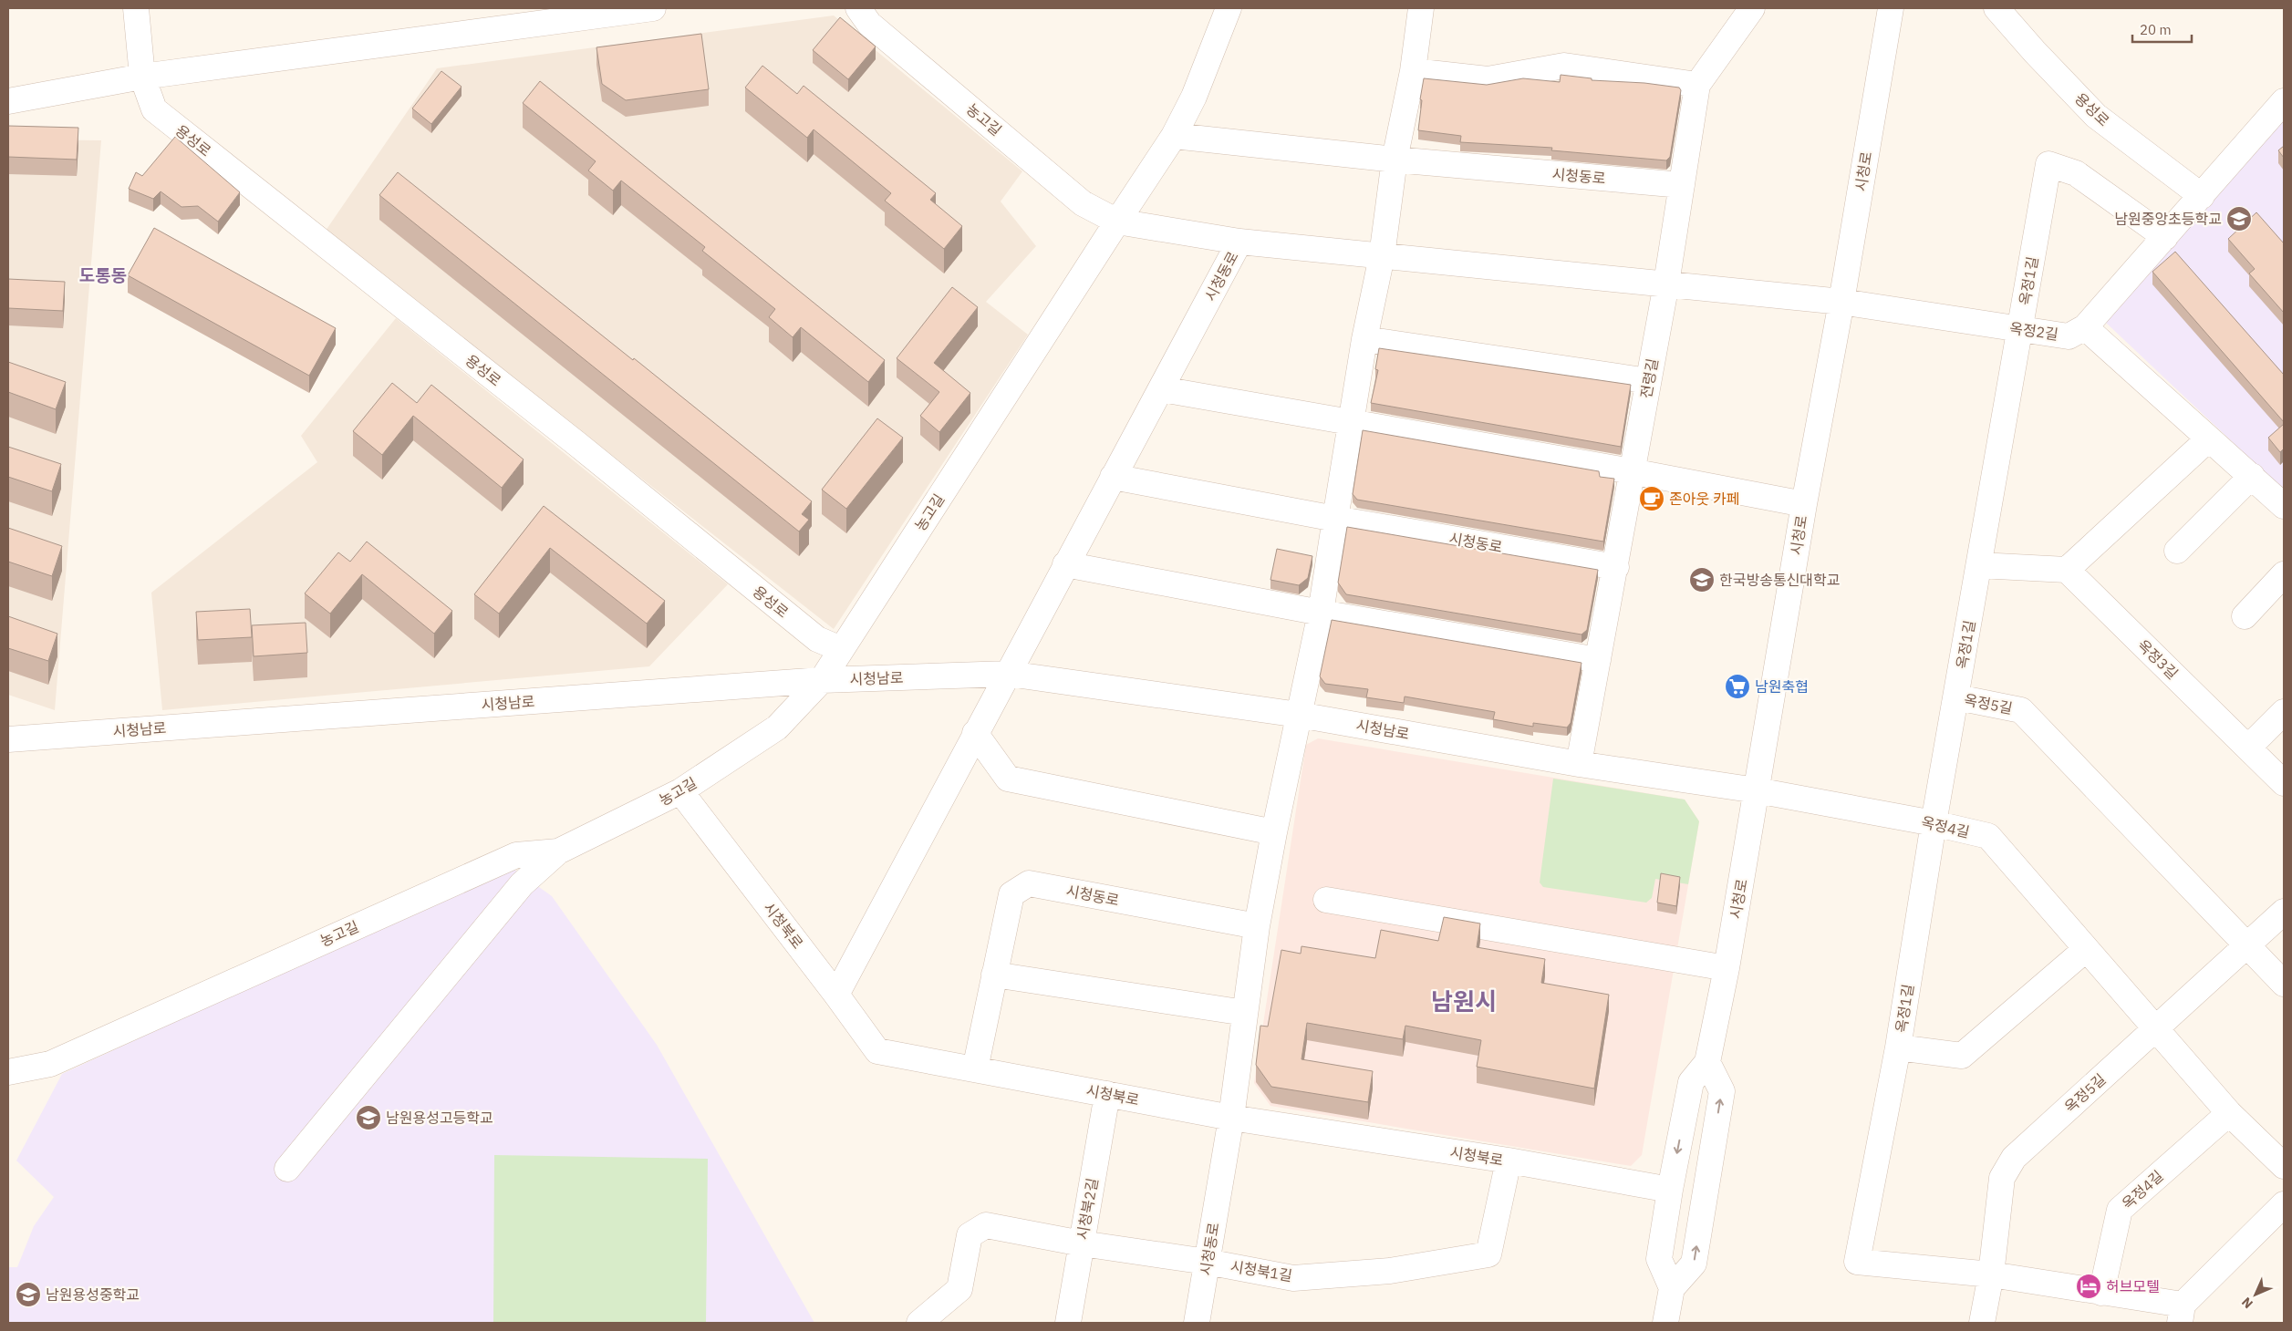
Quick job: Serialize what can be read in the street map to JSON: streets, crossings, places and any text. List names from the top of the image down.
{
  "streets": {
    "street": [
      "용성로",
      "농고길",
      "시청로",
      "시청동로",
      "옥정1길",
      "옥정2길",
      "전령길",
      "옥정3길",
      "시청남로",
      "옥정5길",
      "옥정4길",
      "시청북로",
      "시청북2길",
      "시청북1길"
    ]
  },
  "crossings": [
    ["용성로", "농고길"],
    ["농고길", "시청동로"],
    ["농고길", "시청남로"],
    ["농고길", "시청북로"],
    ["시청로", "옥정2길"],
    ["시청로", "시청남로"],
    ["시청로", "옥정4길"],
    ["시청로", "시청북로"],
    ["시청동로", "옥정2길"],
    ["시청동로", "전령길"],
    ["시청동로", "시청남로"],
    ["시청동로", "시청북로"],
    ["시청동로", "시청북1길"],
    ["옥정1길", "옥정2길"],
    ["옥정1길", "옥정5길"],
    ["옥정1길", "옥정4길"],
    ["옥정2길", "전령길"],
    ["전령길", "시청남로"],
    ["시청남로", "옥정4길"],
    ["옥정5길", "옥정4길"],
    ["시청북로", "시청북2길"],
    ["시청북로", "시청북1길"],
    ["시청북2길", "시청북1길"]
  ],
  "districts": ["도통동", "남원시"],
  "places": {
    "school or university": [
      "남원중앙초등학교",
      "한국방송통신대학교",
      "남원용성고등학교",
      "남원용성중학교"
    ],
    "cafe": ["존아웃 카페"],
    "supermarket": ["남원축협"],
    "hotel": ["허브모텔"]
  },
  "scale_bar": "20 m",
  "north": "bottom left"
}
